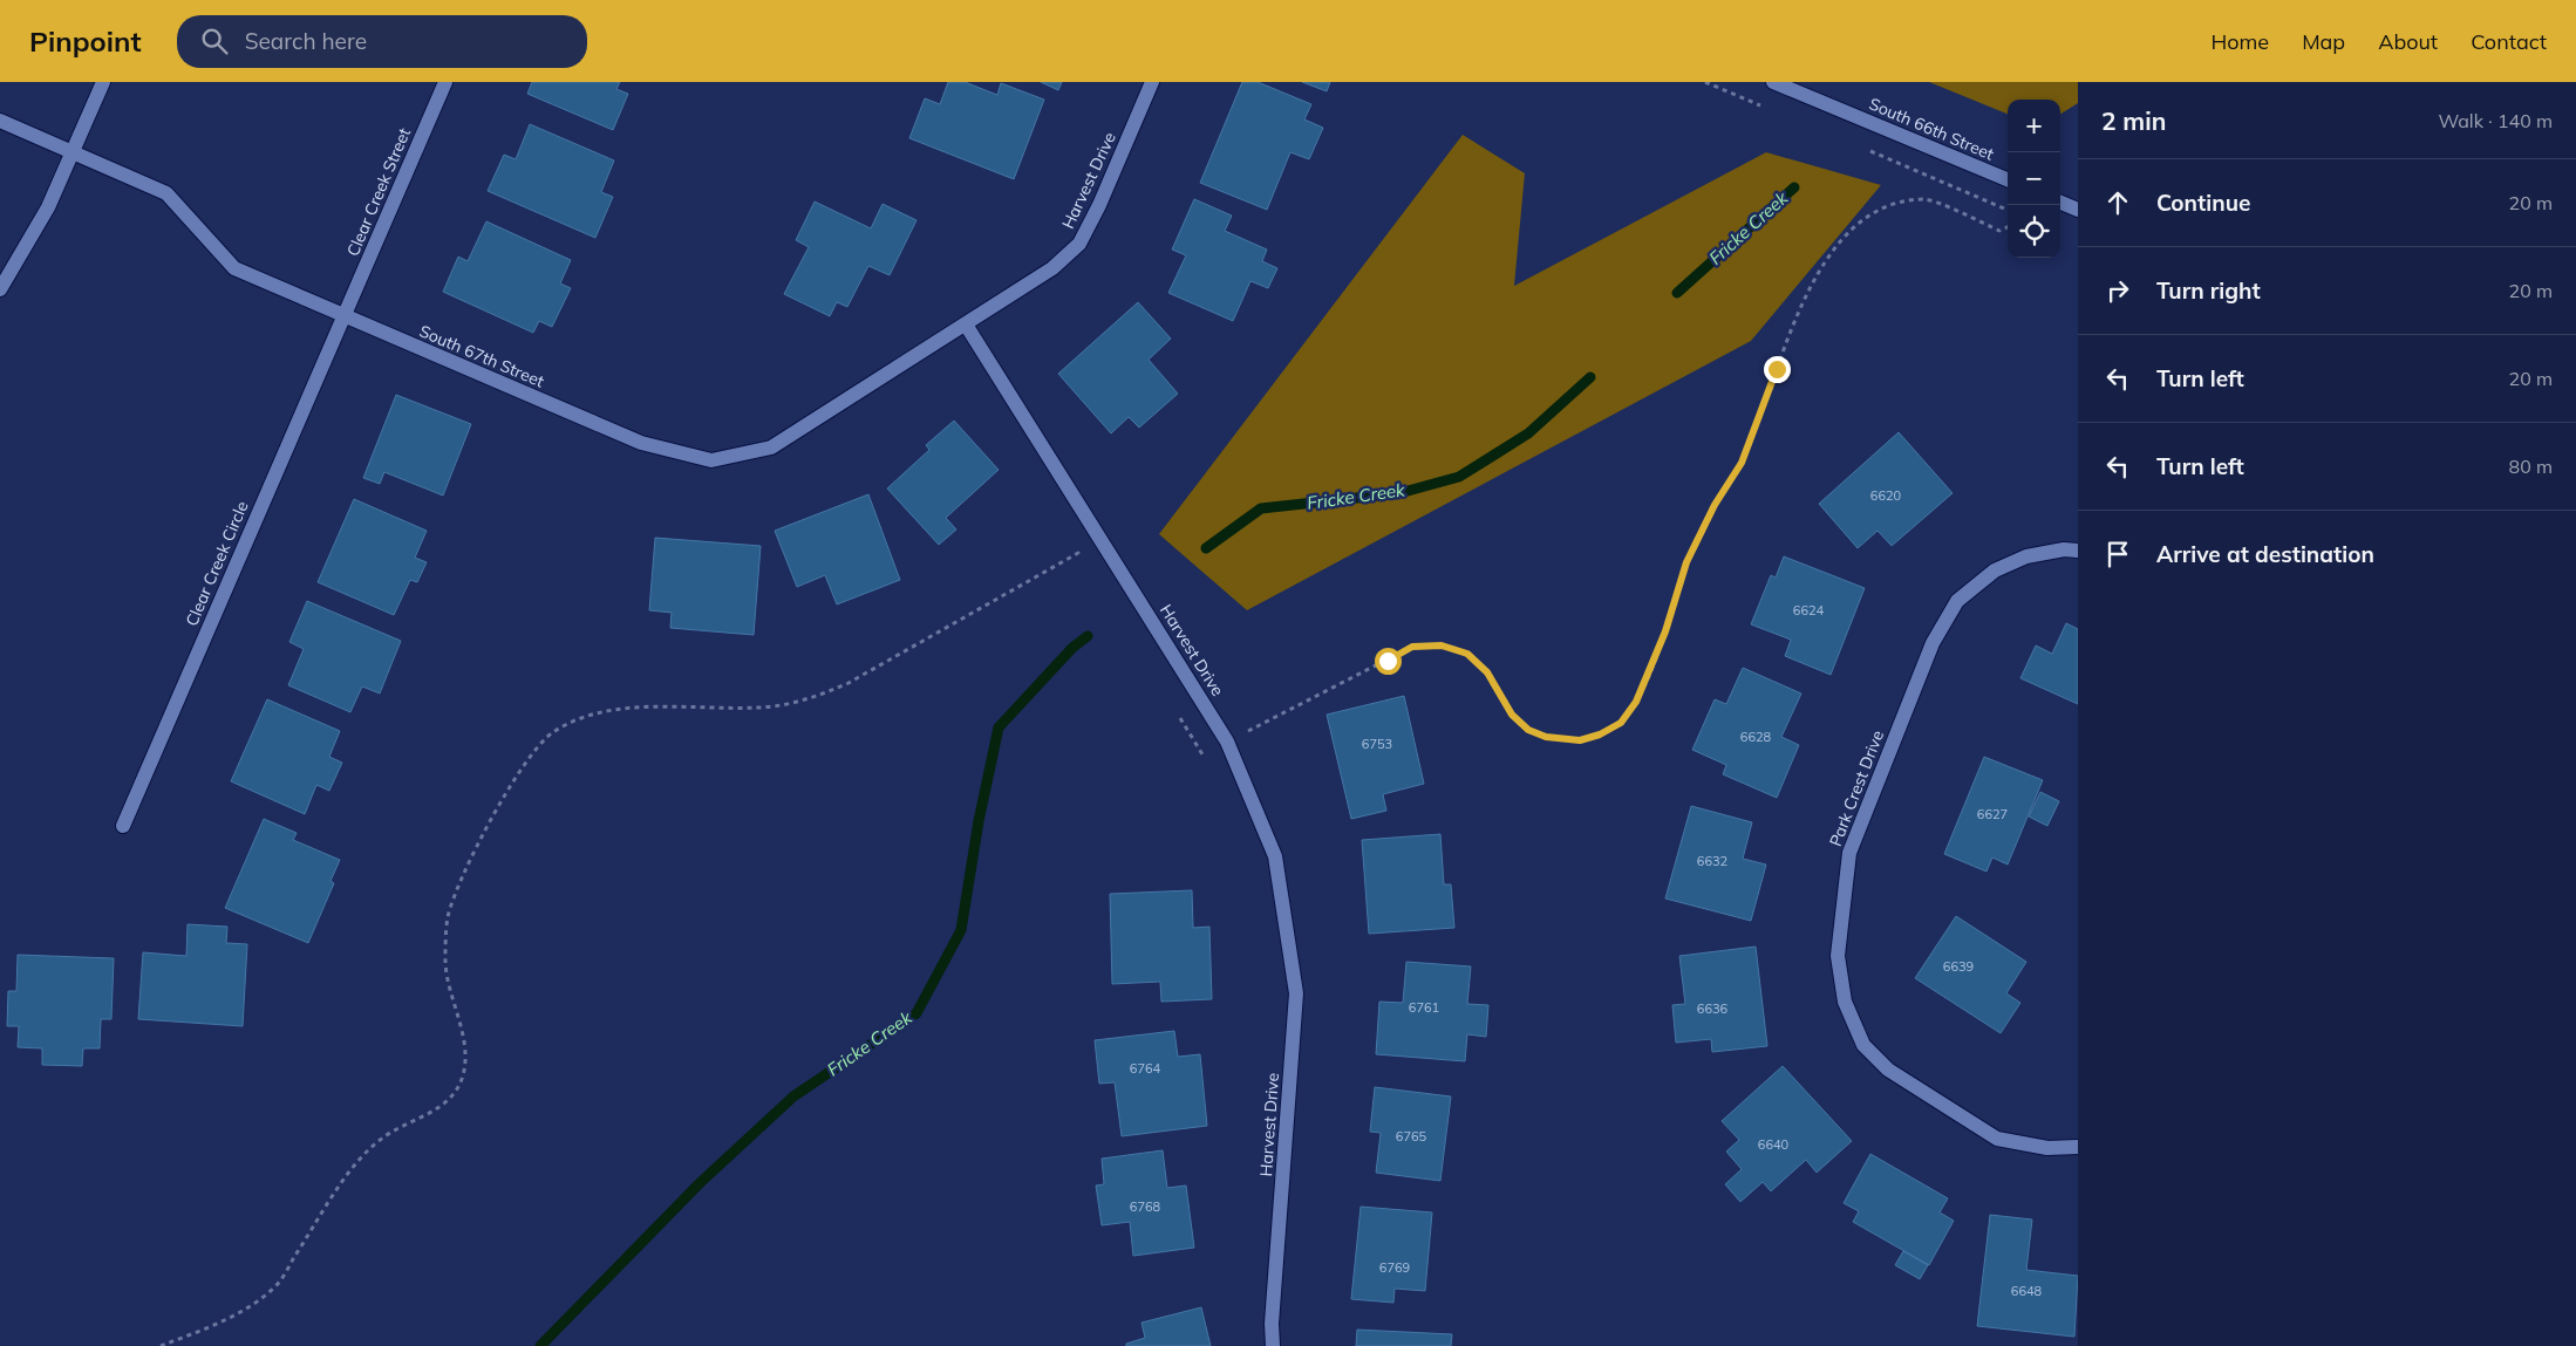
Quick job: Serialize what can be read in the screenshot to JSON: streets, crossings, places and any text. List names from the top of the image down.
{
  "streets": {
    "street": [
      "South 66th Street",
      "Harvest Drive",
      "Clear Creek Street",
      "South 67th Street",
      "Clear Creek Circle",
      "Park Crest Drive"
    ]
  },
  "crossings": [
    ["Harvest Drive", "South 67th Street"],
    ["Clear Creek Street", "South 67th Street"],
    ["Clear Creek Street", "Clear Creek Circle"],
    ["South 67th Street", "Clear Creek Circle"]
  ],
  "water": ["Fricke Creek"],
  "house_numbers": [
    "6620",
    "6624",
    "6628",
    "6753",
    "6627",
    "6632",
    "6639",
    "6761",
    "6636",
    "6764",
    "6765",
    "6640",
    "6768",
    "6769",
    "6648"
  ],
  "page": {
    "header": "Pinpoint",
    "search": "Search here",
    "nav": [
      "Home",
      "Map",
      "About",
      "Contact"
    ],
    "heading": ["2 min", "Walk · 140 m"],
    "map_buttons": ["+", "−"],
    "list": [
      ["Continue", "20 m"],
      ["Turn right", "20 m"],
      ["Turn left", "20 m"],
      ["Turn left", "80 m"],
      "Arrive at destination"
    ]
  }
}
